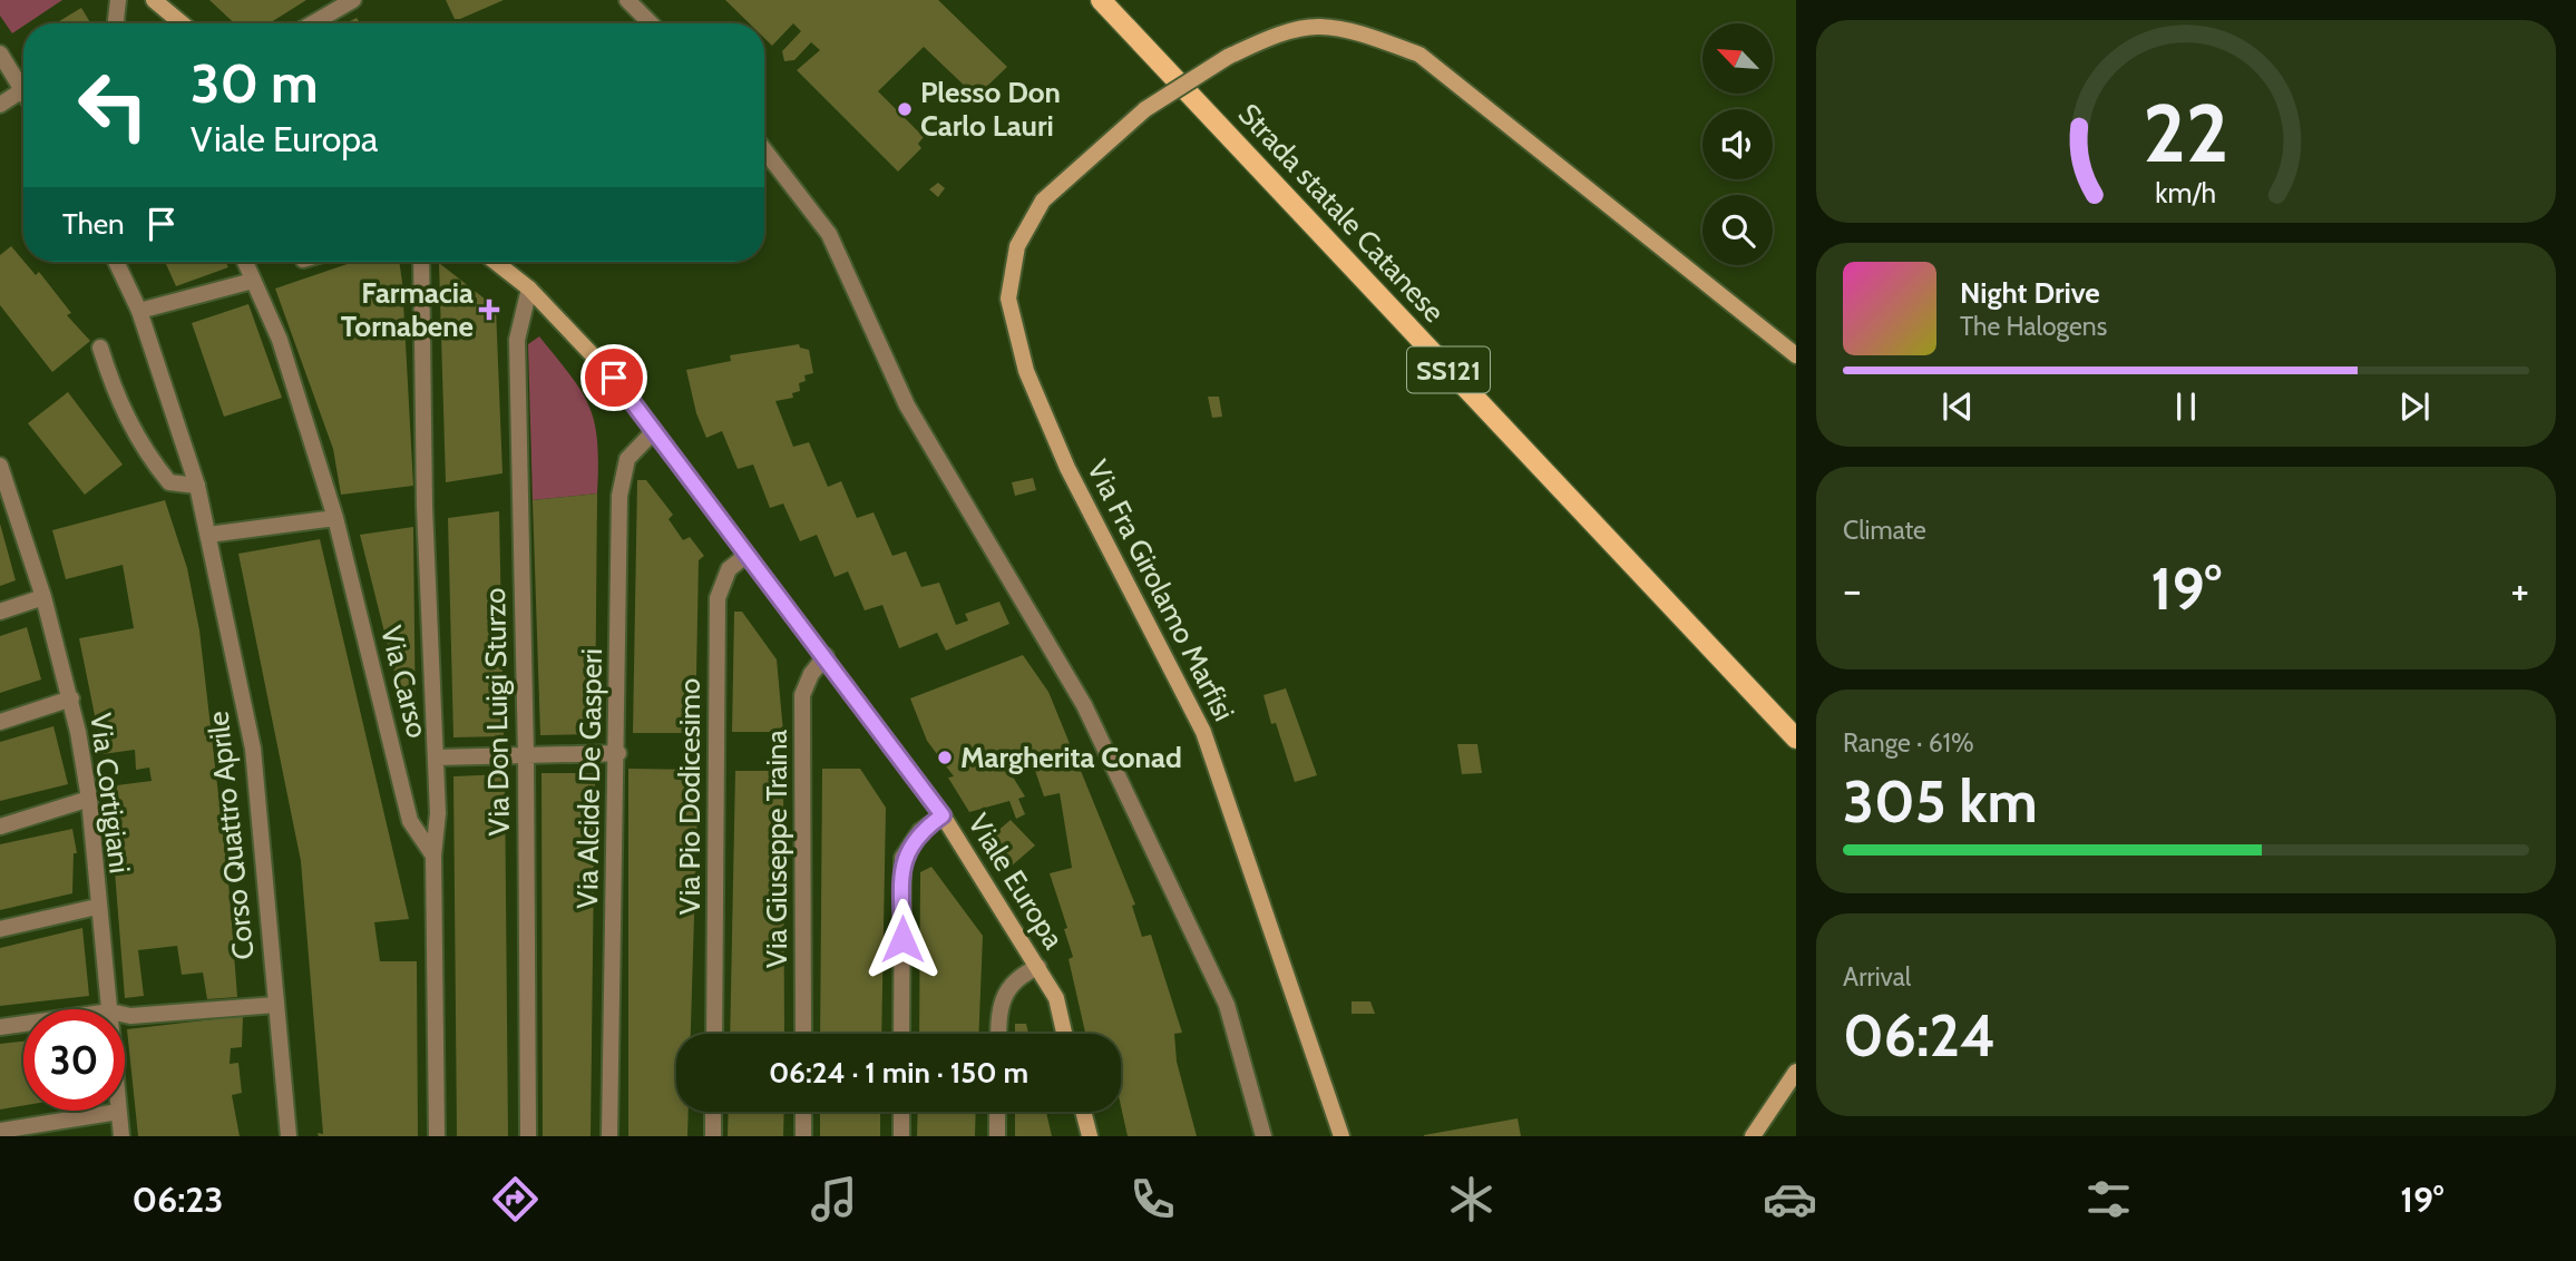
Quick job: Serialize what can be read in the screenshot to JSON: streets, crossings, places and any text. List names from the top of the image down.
{
  "streets": {
    "main road": [
      "Strada statale Catanese",
      "SS121",
      "Via Fra Girolamo Marfisi",
      "Viale Europa"
    ],
    "street": [
      "Via Carso",
      "Via Don Luigi Sturzo",
      "Via Alcide De Gasperi",
      "Via Cortigiani",
      "Via Pio Dodicesimo",
      "Corso Quattro Aprile",
      "Via Giuseppe Traina"
    ]
  },
  "crossings": [
    ["Via Don Luigi Sturzo", "Viale Europa"],
    ["Via Alcide De Gasperi", "Viale Europa"],
    ["Via Pio Dodicesimo", "Viale Europa"],
    ["Via Giuseppe Traina", "Viale Europa"]
  ],
  "places": {
    "other": ["Plesso Don Carlo Lauri", "Margherita Conad"],
    "health": ["Farmacia Tornabene"]
  },
  "north": "top left",
  "page": {
    "turn": ["30 m", "Viale Europa"],
    "then": "Then",
    "song": ["Night Drive", "The Halogens"],
    "tile": [
      "Climate",
      ["Range · 61%", "305 km"],
      ["Arrival", "06:24"]
    ],
    "heat": ["−", "19°", "+"],
    "limit": "30",
    "trip": "06:24 · 1 min · 150 m",
    "tabs": ["06:23", "19°"],
    "gauge": ["22", "km/h"]
  }
}
